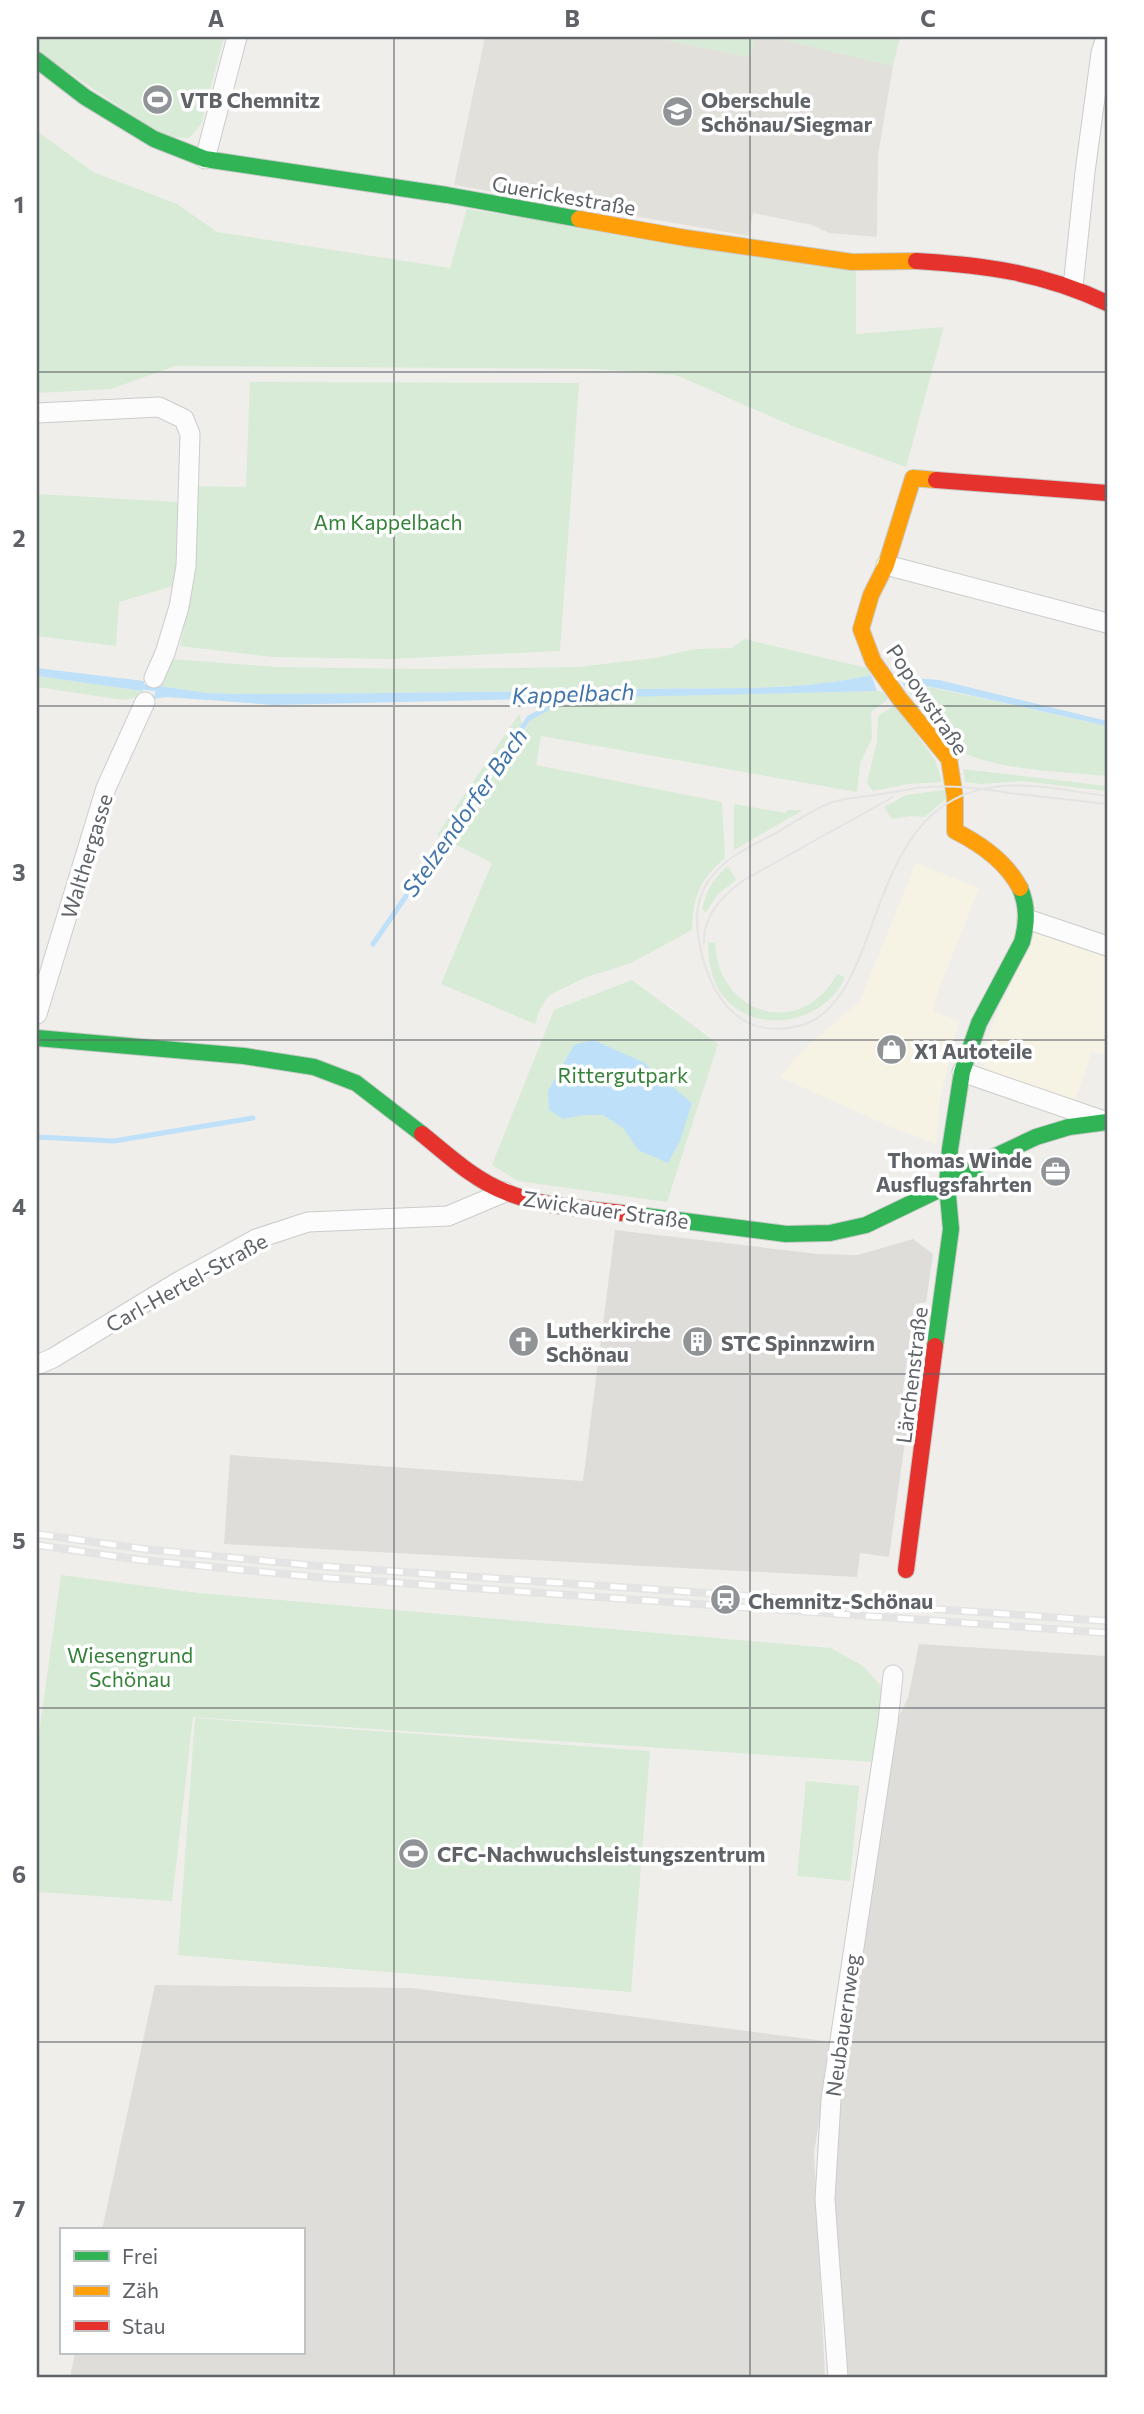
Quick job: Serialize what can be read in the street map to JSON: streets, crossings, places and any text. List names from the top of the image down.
{
  "streets": {
    "street": [
      "Guerickestraße",
      "Popowstraße",
      "Walthergasse",
      "Zwickauer Straße",
      "Carl-Hertel-Straße",
      "Lärchenstraße",
      "Neubauernweg"
    ]
  },
  "crossings": [
    ["Zwickauer Straße", "Carl-Hertel-Straße"],
    ["Zwickauer Straße", "Lärchenstraße"]
  ],
  "water": ["Kappelbach", "Stelzendorfer Bach"],
  "parks": ["Am Kappelbach", "Rittergutpark", "Wiesengrund Schönau"],
  "places": {
    "sports": ["VTB Chemnitz", "CFC-Nachwuchsleistungszentrum"],
    "school or university": ["Oberschule Schönau/Siegmar"],
    "shop": ["X1 Autoteile"],
    "office": ["Thomas Winde Ausflugsfahrten"],
    "church": ["Lutherkirche Schönau"],
    "building": ["STC Spinnzwirn"],
    "station": ["Chemnitz-Schönau"]
  },
  "legend": ["Frei", "Zäh", "Stau"],
  "grid": {
    "columns": ["A", "B", "C"],
    "rows": [
      "1",
      "2",
      "3",
      "4",
      "5",
      "6",
      "7"
    ]
  }
}
